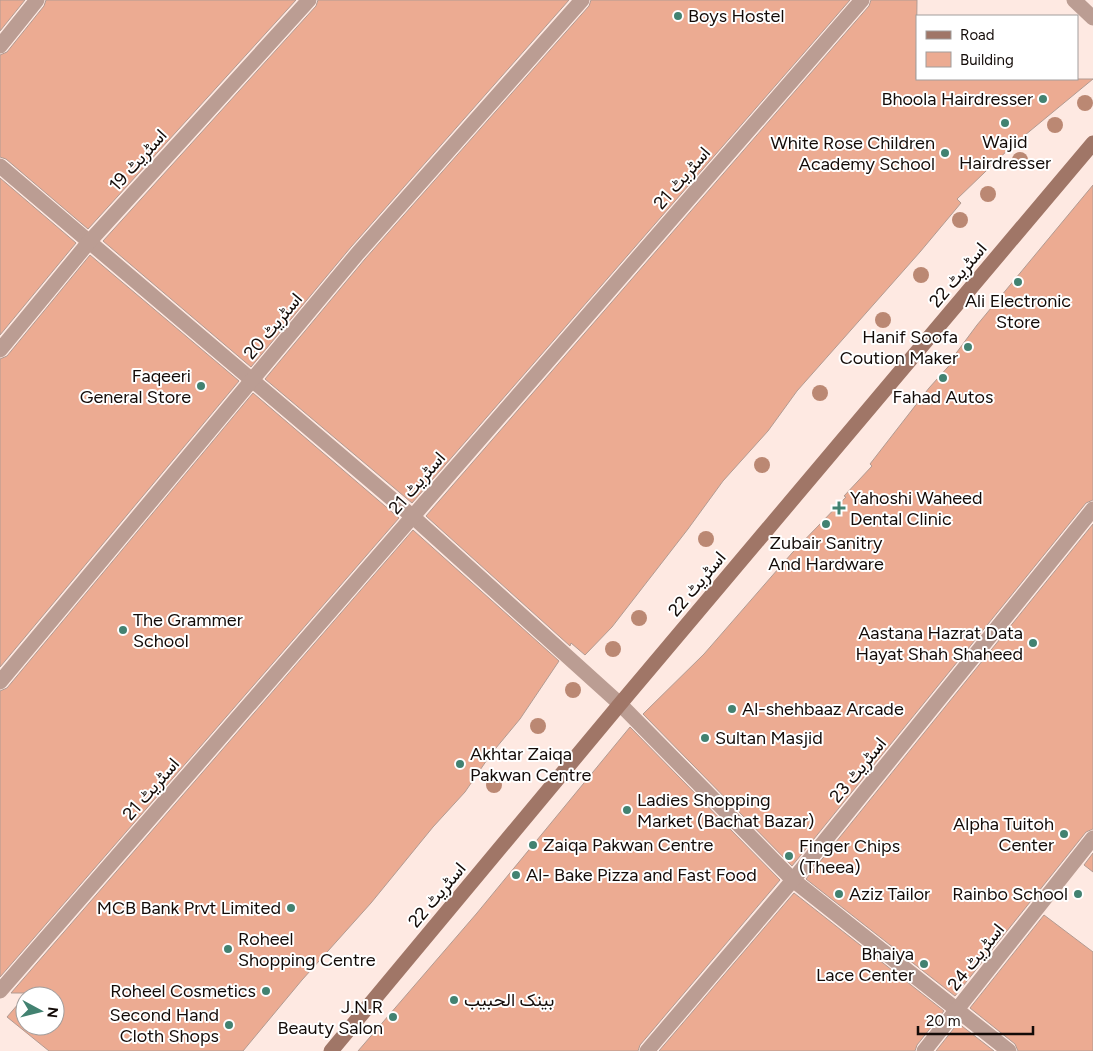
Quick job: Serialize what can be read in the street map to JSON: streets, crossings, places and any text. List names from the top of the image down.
{
  "streets": {
    "street": [
      "اسٹریٹ 19",
      "اسٹریٹ 21",
      "اسٹریٹ 22",
      "اسٹریٹ 20",
      "اسٹریٹ 23",
      "اسٹریٹ 24"
    ]
  },
  "places": {
    "other": [
      "Boys Hostel",
      "Bhoola Hairdresser",
      "Wajid Hairdresser",
      "White Rose Children Academy School",
      "Ali Electronic Store",
      "Hanif Soofa Coution Maker",
      "Fahad Autos",
      "Faqeeri General Store",
      "Zubair Sanitry And Hardware",
      "The Grammer School",
      "Aastana Hazrat Data Hayat Shah Shaheed",
      "Al-shehbaaz Arcade",
      "Sultan Masjid",
      "Akhtar Zaiqa Pakwan Centre",
      "Ladies Shopping Market (Bachat Bazar)",
      "Alpha Tuitoh Center",
      "Zaiqa Pakwan Centre",
      "Finger Chips (Theea)",
      "Al- Bake Pizza and Fast Food",
      "Aziz Tailor",
      "Rainbo School",
      "MCB Bank Prvt Limited",
      "Roheel Shopping Centre",
      "Bhaiya Lace Center",
      "Roheel Cosmetics",
      "بينک الحبيب",
      "J.N.R Beauty Salon",
      "Second Hand Cloth Shops"
    ],
    "health": ["Yahoshi Waheed Dental Clinic"]
  },
  "legend": ["Road", "Building"],
  "scale_bar": "20 m",
  "north": "right"
}
